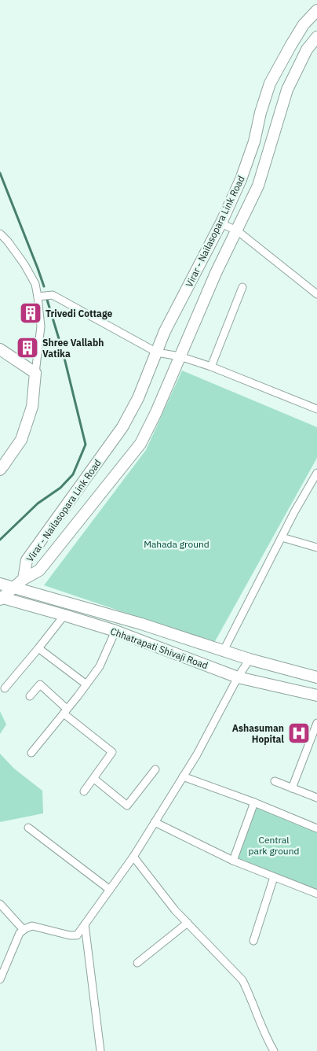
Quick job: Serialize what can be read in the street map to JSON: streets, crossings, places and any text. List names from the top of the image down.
{
  "streets": {
    "street": ["Virar - Nailasopara Link Road", "Chhatrapati Shivaji Road"]
  },
  "parks": ["Mahada ground", "Central park ground"],
  "places": {
    "building": ["Trivedi Cottage", "Shree Vallabh Vatika"],
    "hospital": ["Ashasuman Hopital"]
  }
}
